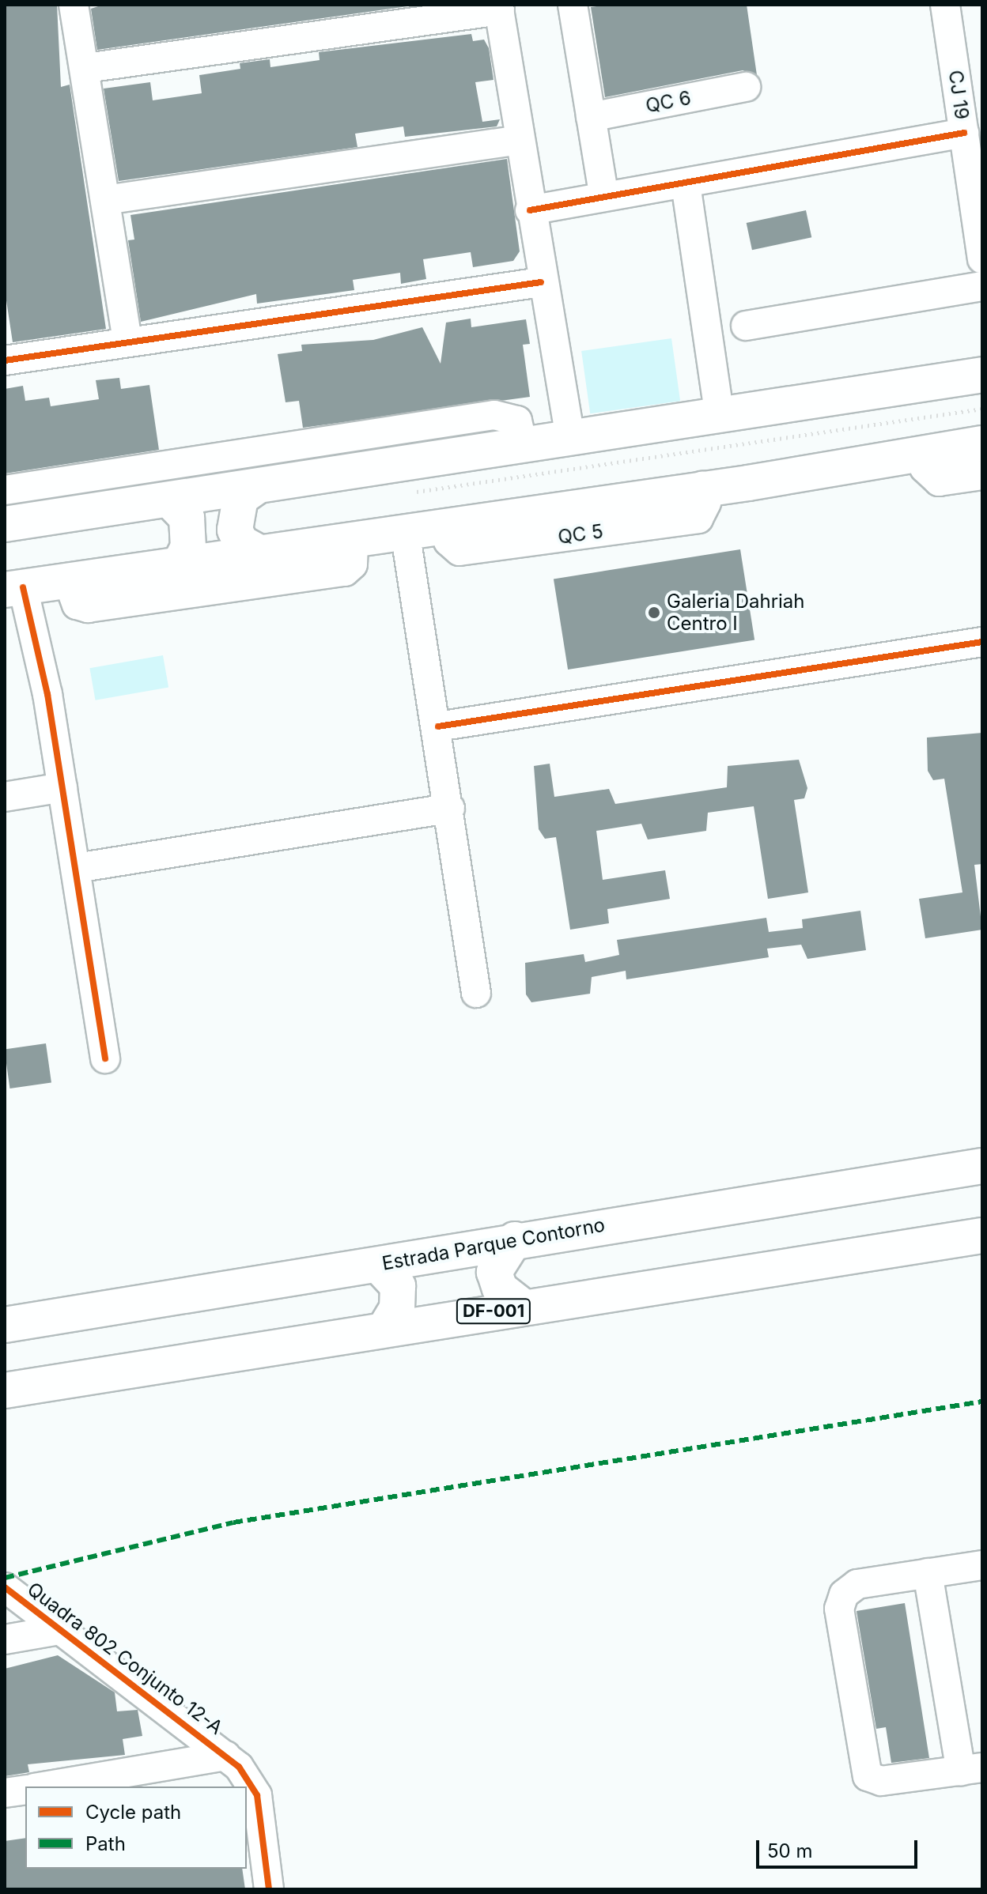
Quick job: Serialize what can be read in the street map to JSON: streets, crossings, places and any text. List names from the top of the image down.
{
  "streets": {
    "main road": ["Estrada Parque Contorno", "DF-001"],
    "street": ["CJ 19", "QC 6", "Quadra 802 Conjunto 12-A"]
  },
  "places": ["Galeria Dahriah Centro I"],
  "legend": ["Cycle path", "Path"],
  "scale_bar": "50 m"
}
